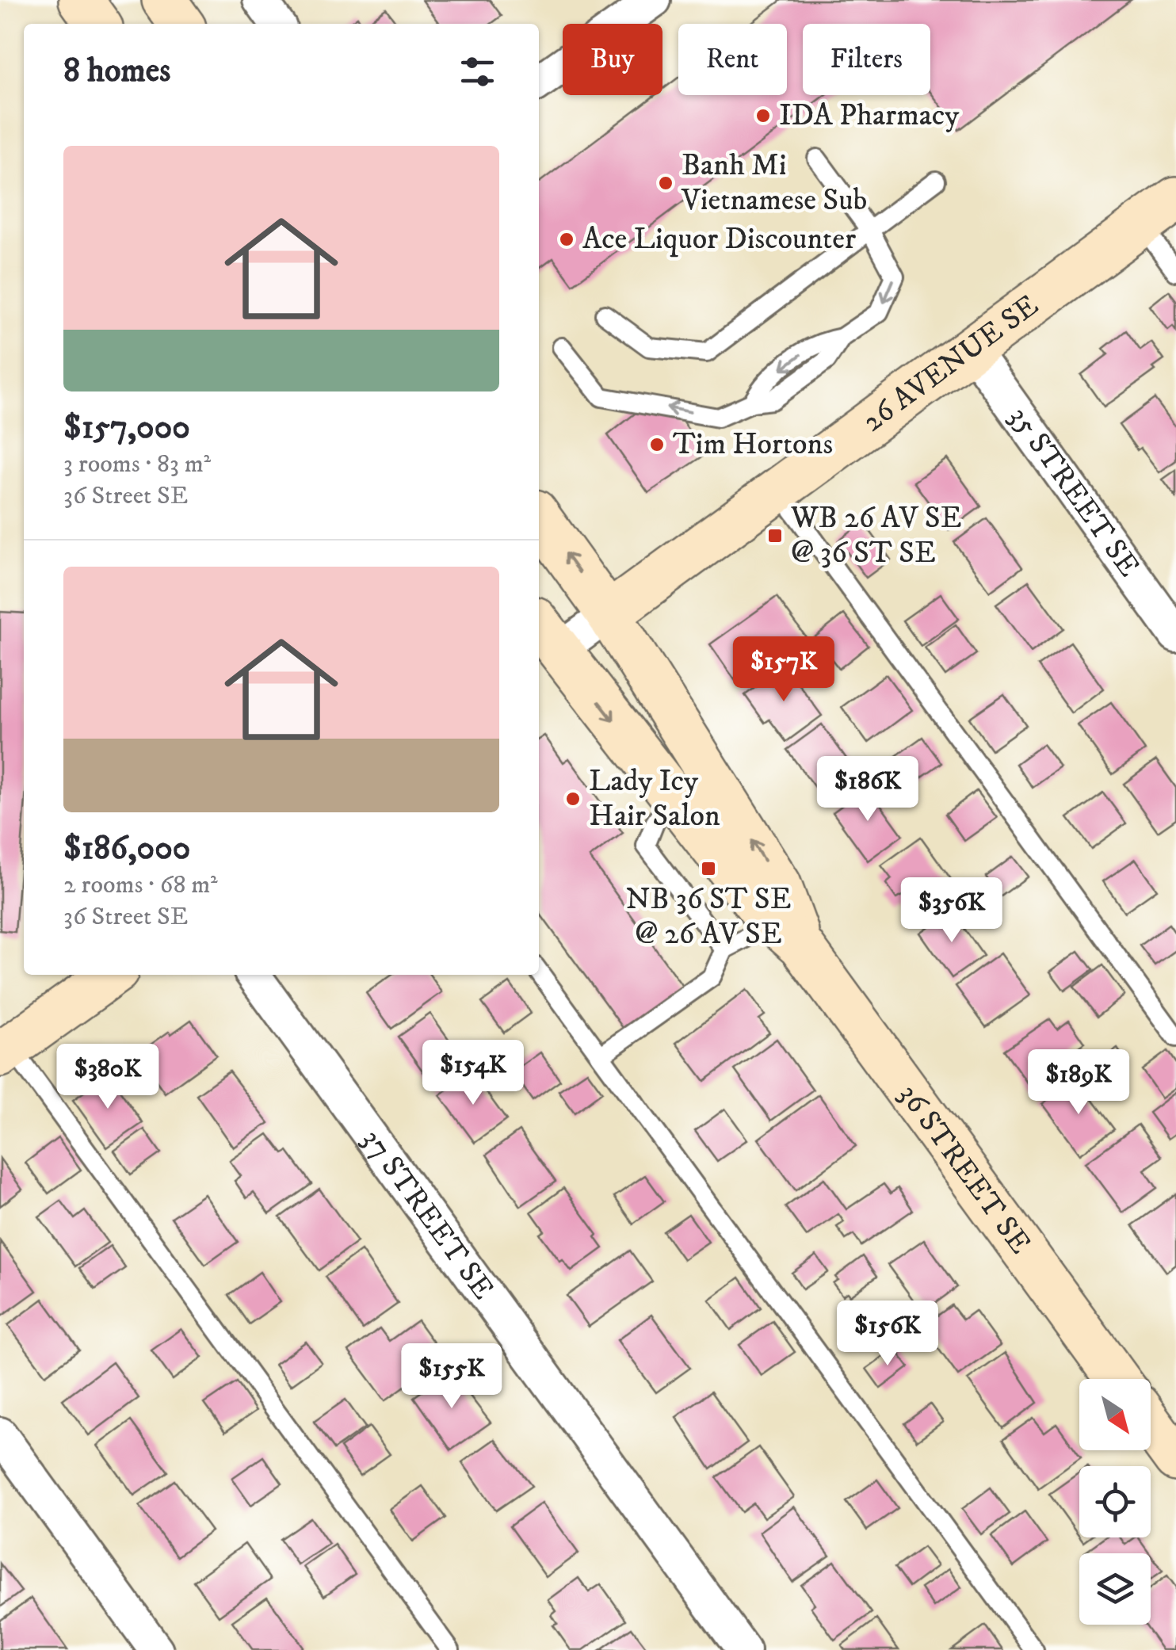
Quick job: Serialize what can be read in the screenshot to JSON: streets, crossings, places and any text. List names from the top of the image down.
{
  "streets": {
    "main road": ["26 AVENUE SE", "36 STREET SE"],
    "street": ["35 STREET SE", "37 STREET SE"]
  },
  "crossings": [
    ["26 AVENUE SE", "35 STREET SE"],
    ["26 AVENUE SE", "36 STREET SE"]
  ],
  "places": {
    "other": [
      "IDA Pharmacy",
      "Banh Mi Vietnamese Sub",
      "Ace Liquor Discounter",
      "Tim Hortons",
      "Lady Icy Hair Salon"
    ],
    "transit": ["WB 26 AV SE @ 36 ST SE", "NB 36 ST SE @ 26 AV SE"]
  },
  "north": "bottom right",
  "page": {
    "chip": ["Buy", "Rent", "Filters"],
    "heading": "8 homes",
    "list": [
      {
        "name": "$157,000",
        "note": "3 rooms · 83 m² · 36 Street SE"
      },
      {
        "name": "$186,000",
        "note": "2 rooms · 68 m² · 36 Street SE"
      }
    ],
    "price": [
      "$157K",
      "$186K",
      "$356K",
      "$154K",
      "$380K",
      "$189K",
      "$156K",
      "$155K"
    ]
  }
}
